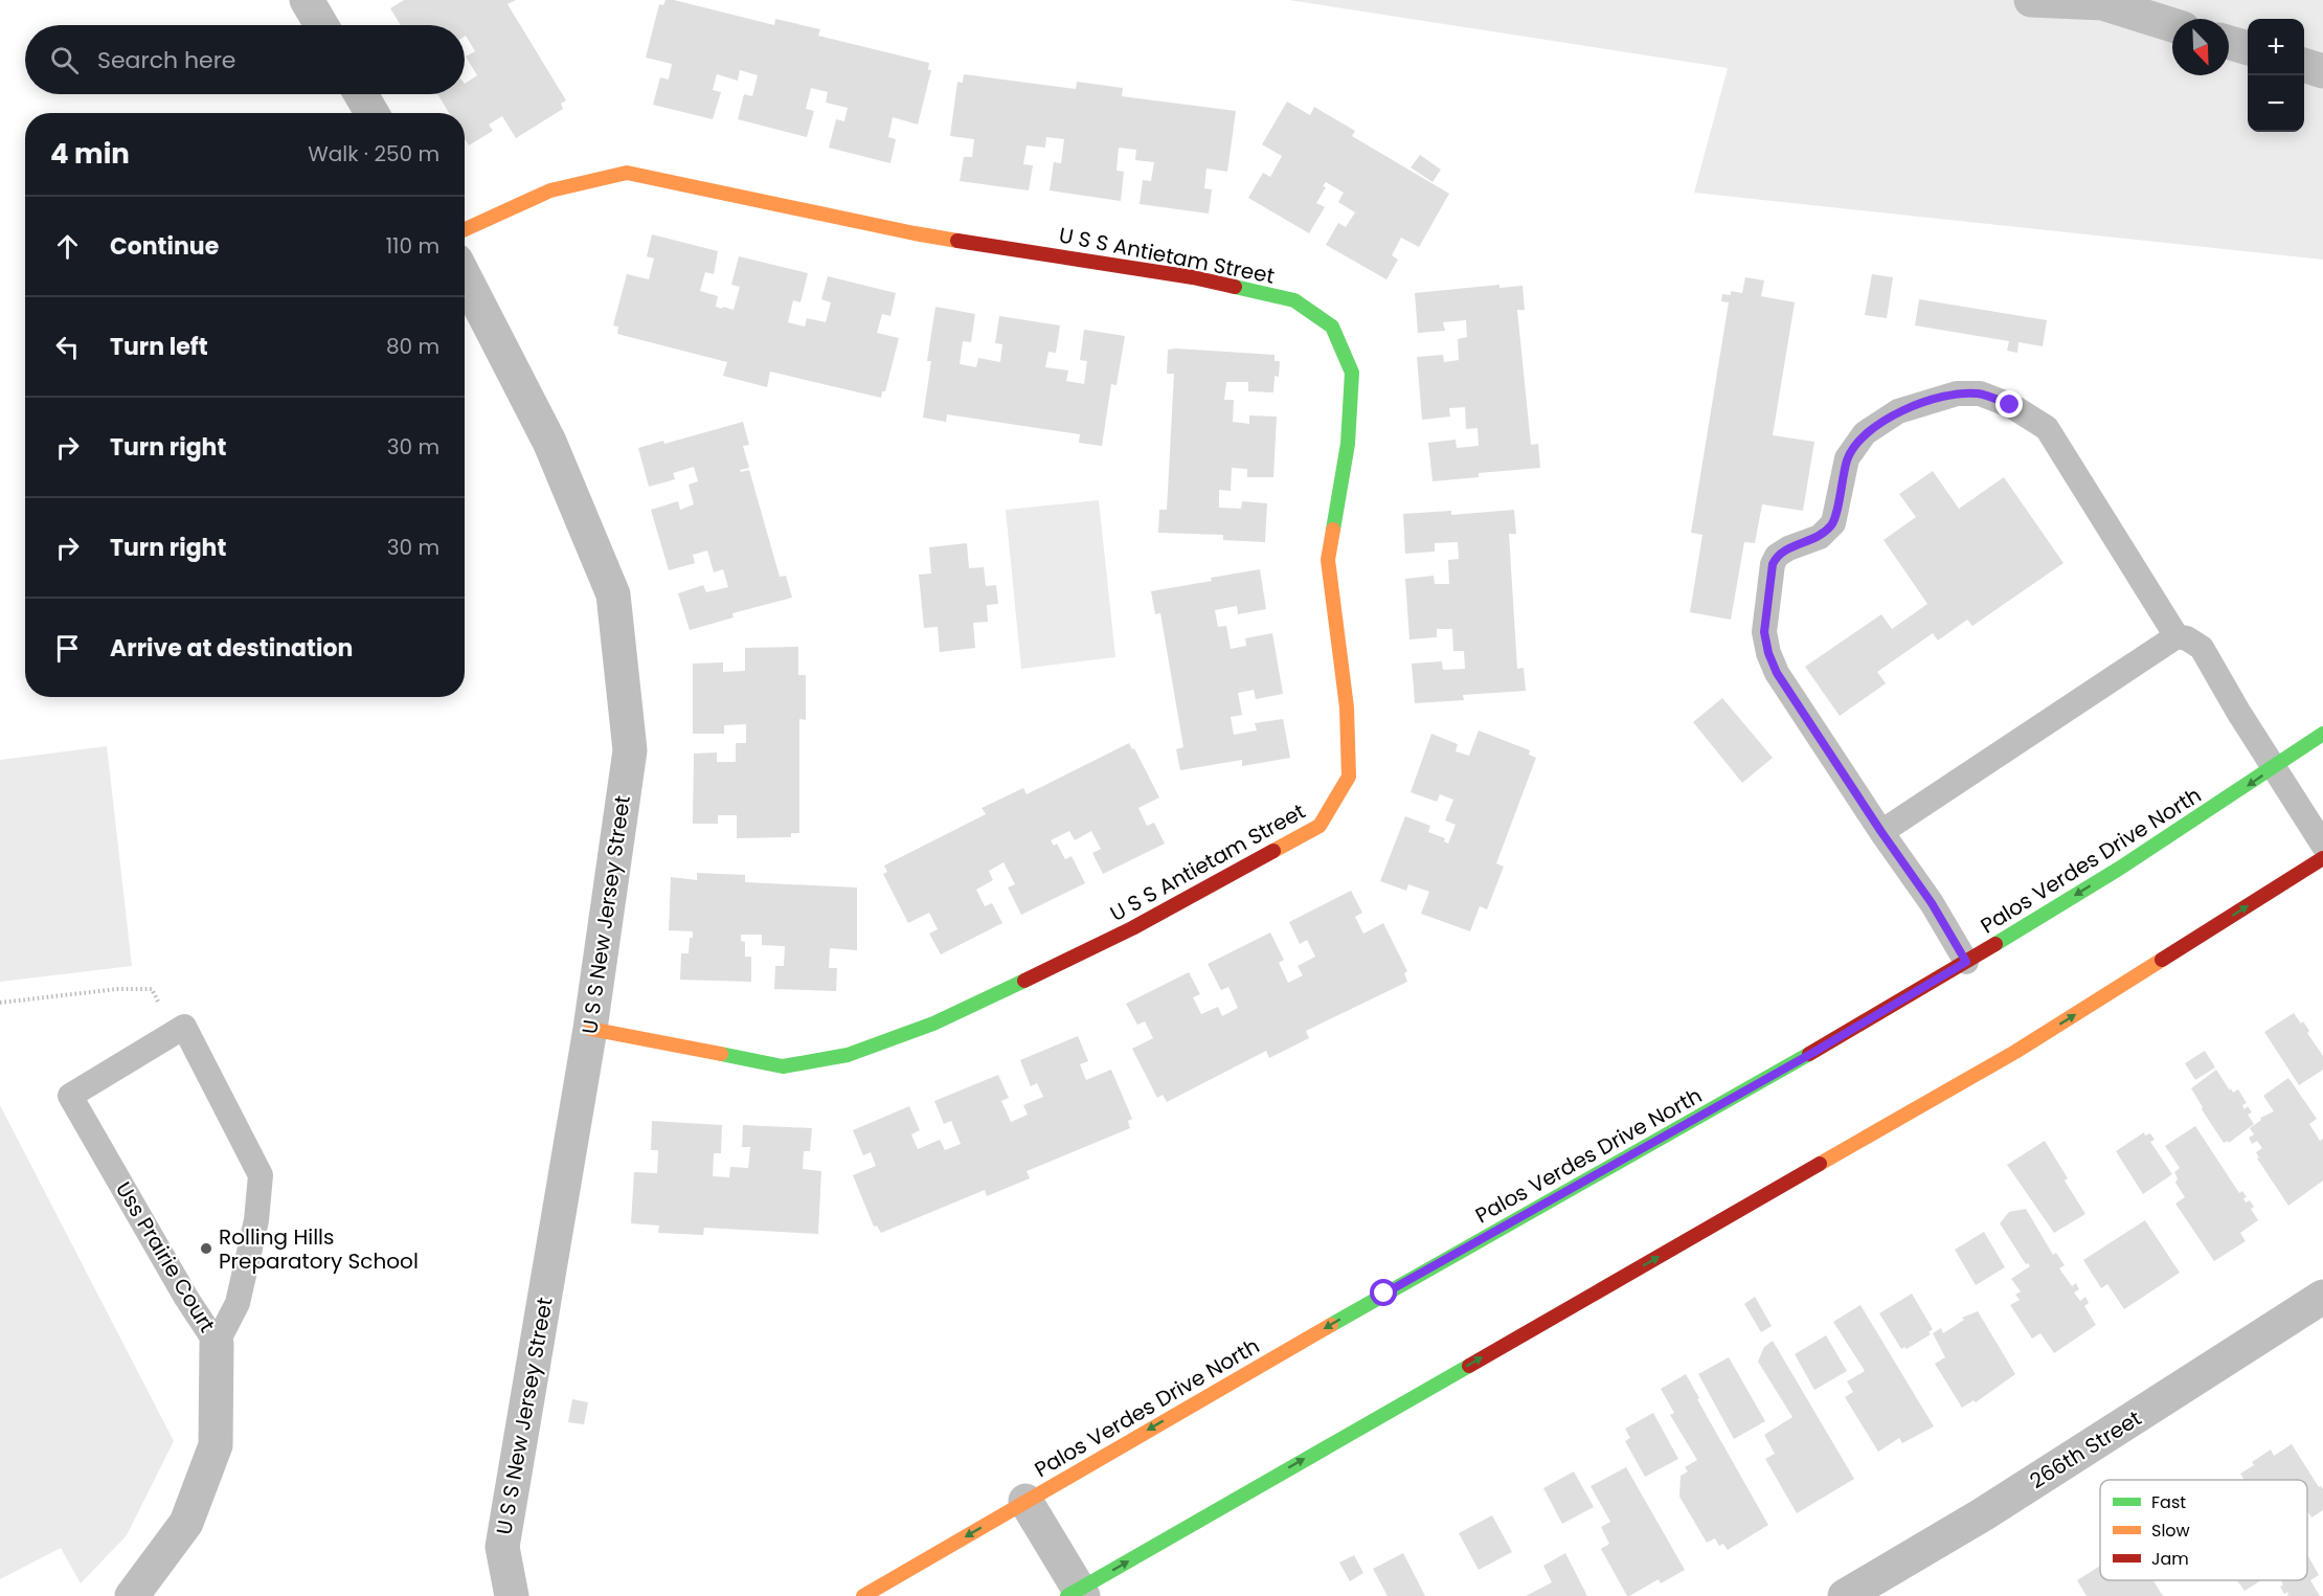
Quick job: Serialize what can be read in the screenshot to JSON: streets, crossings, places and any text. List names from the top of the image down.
{
  "streets": {
    "main road": ["U S S Antietam Street", "Palos Verdes Drive North"],
    "street": ["U S S New Jersey Street", "Uss Prairie Court", "266th Street"]
  },
  "crossings": [
    ["U S S Antietam Street", "U S S New Jersey Street"]
  ],
  "places": ["Rolling Hills Preparatory School"],
  "legend": ["Fast", "Slow", "Jam"],
  "north": "bottom right",
  "page": {
    "map_buttons": ["+", "−"],
    "search": "Search here",
    "heading": ["4 min", "Walk · 250 m"],
    "list": [
      ["Continue", "110 m"],
      ["Turn left", "80 m"],
      ["Turn right", "30 m"],
      ["Turn right", "30 m"],
      "Arrive at destination"
    ]
  }
}
